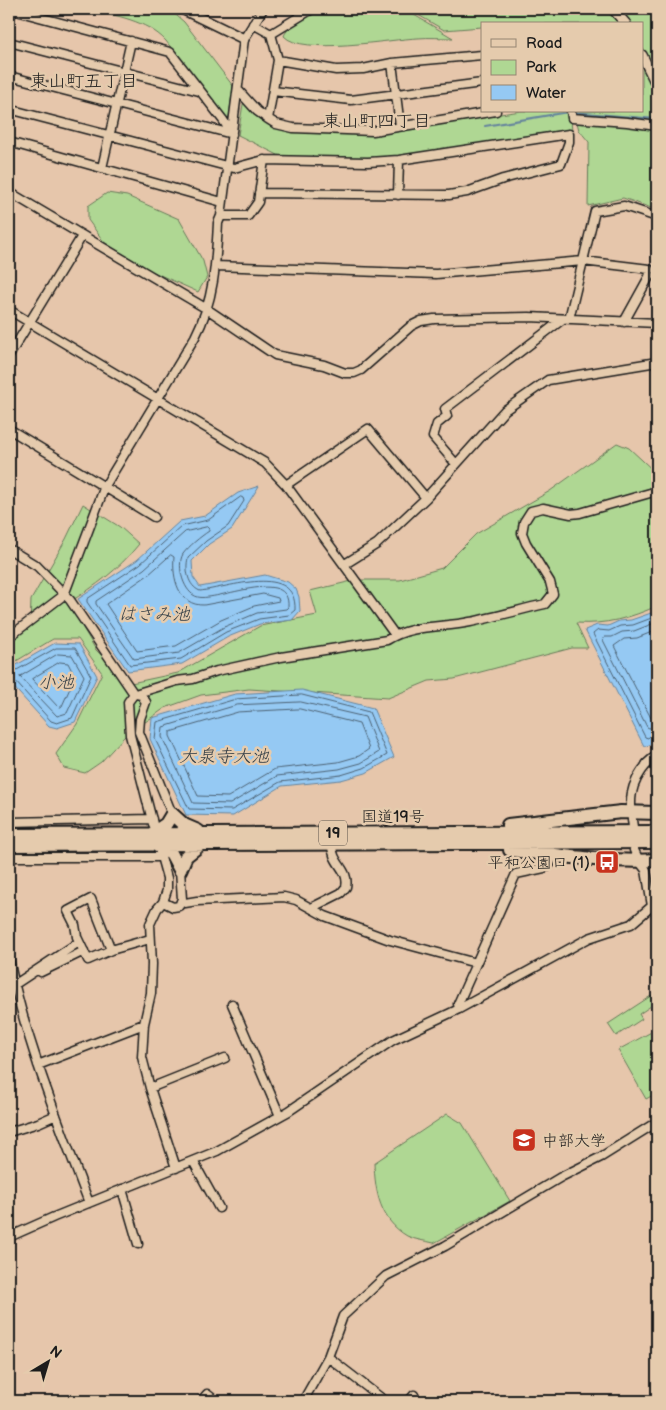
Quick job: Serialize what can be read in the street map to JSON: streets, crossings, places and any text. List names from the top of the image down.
{
  "streets": {
    "highway": ["国道19号", "19"]
  },
  "districts": ["東山町五丁目", "東山町四丁目"],
  "water": ["はさみ池", "小池", "大泉寺大池"],
  "places": {
    "bus stop": ["平和公園口 (1)"],
    "school or university": ["中部大学"]
  },
  "legend": ["Road", "Park", "Water"],
  "north": "top right"
}
